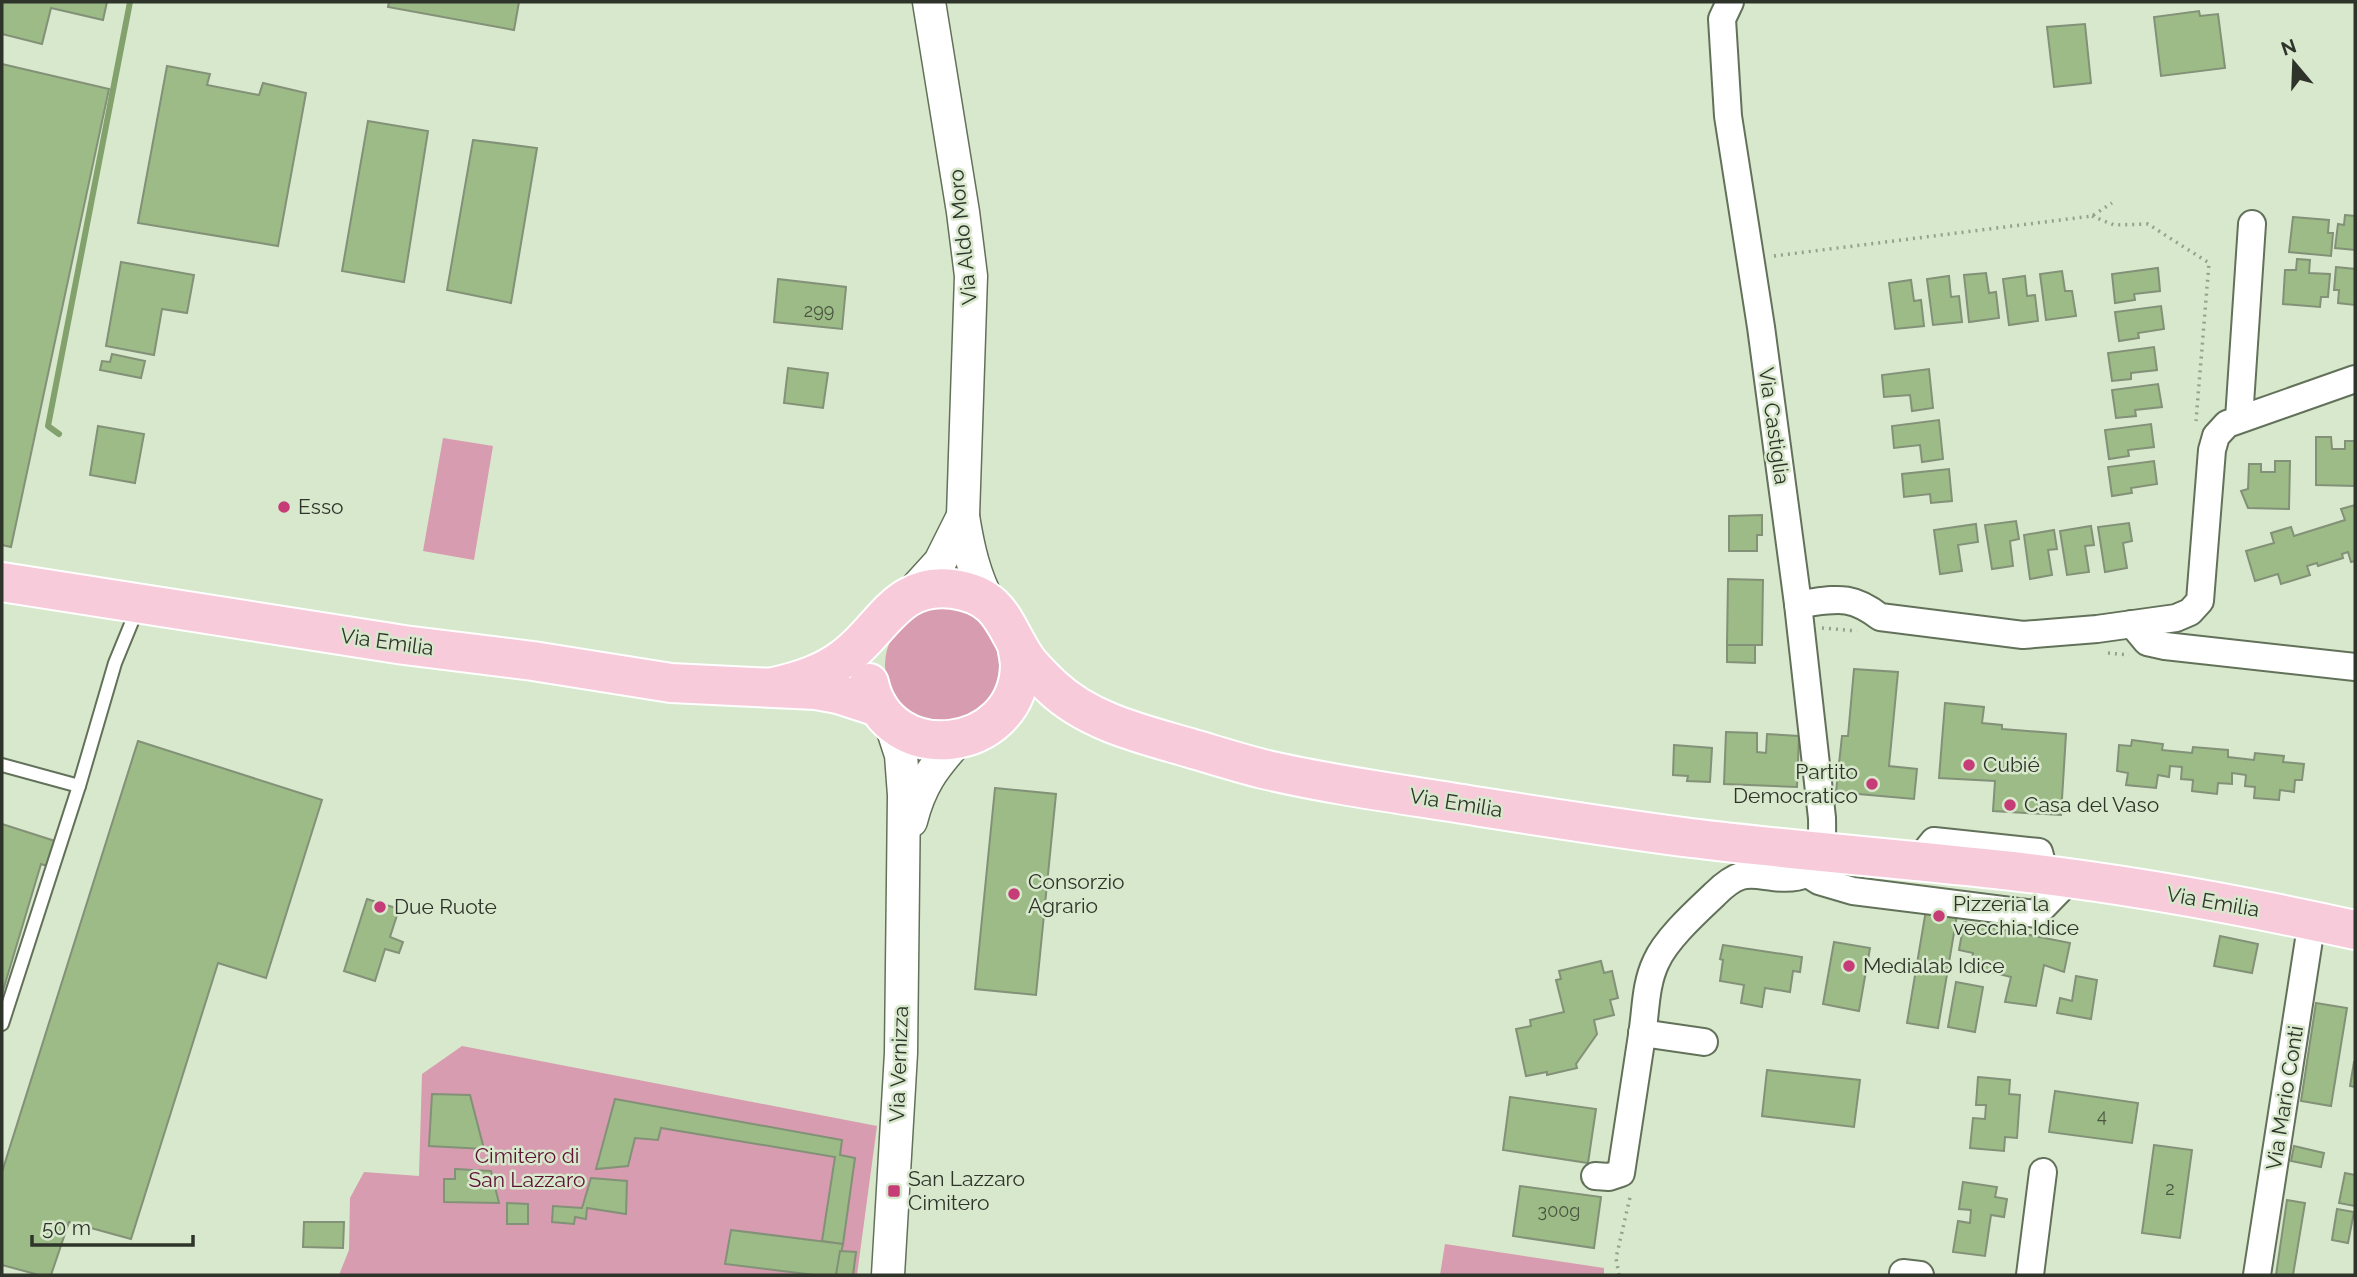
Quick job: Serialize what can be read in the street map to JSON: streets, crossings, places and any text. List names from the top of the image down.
{
  "streets": {
    "main road": ["Via Emilia"],
    "street": [
      "Via Aldo Moro",
      "Via Castiglia",
      "Via Vernizza",
      "Via Mario Conti"
    ]
  },
  "crossings": [
    ["Via Aldo Moro", "Via Emilia"],
    ["Via Aldo Moro", "Via Vernizza"],
    ["Via Castiglia", "Via Emilia"],
    ["Via Emilia", "Via Vernizza"],
    ["Via Emilia", "Via Mario Conti"]
  ],
  "parks": ["Cimitero di San Lazzaro"],
  "places": {
    "other": [
      "Esso",
      "Cubié",
      "Partito Democratico",
      "Casa del Vaso",
      "Consorzio Agrario",
      "Due Ruote",
      "Pizzeria la vecchia Idice",
      "Medialab Idice"
    ],
    "transit": ["San Lazzaro Cimitero"]
  },
  "house_numbers": [
    "299",
    "4",
    "2",
    "300g"
  ],
  "scale_bar": "50 m",
  "north": "top"
}
